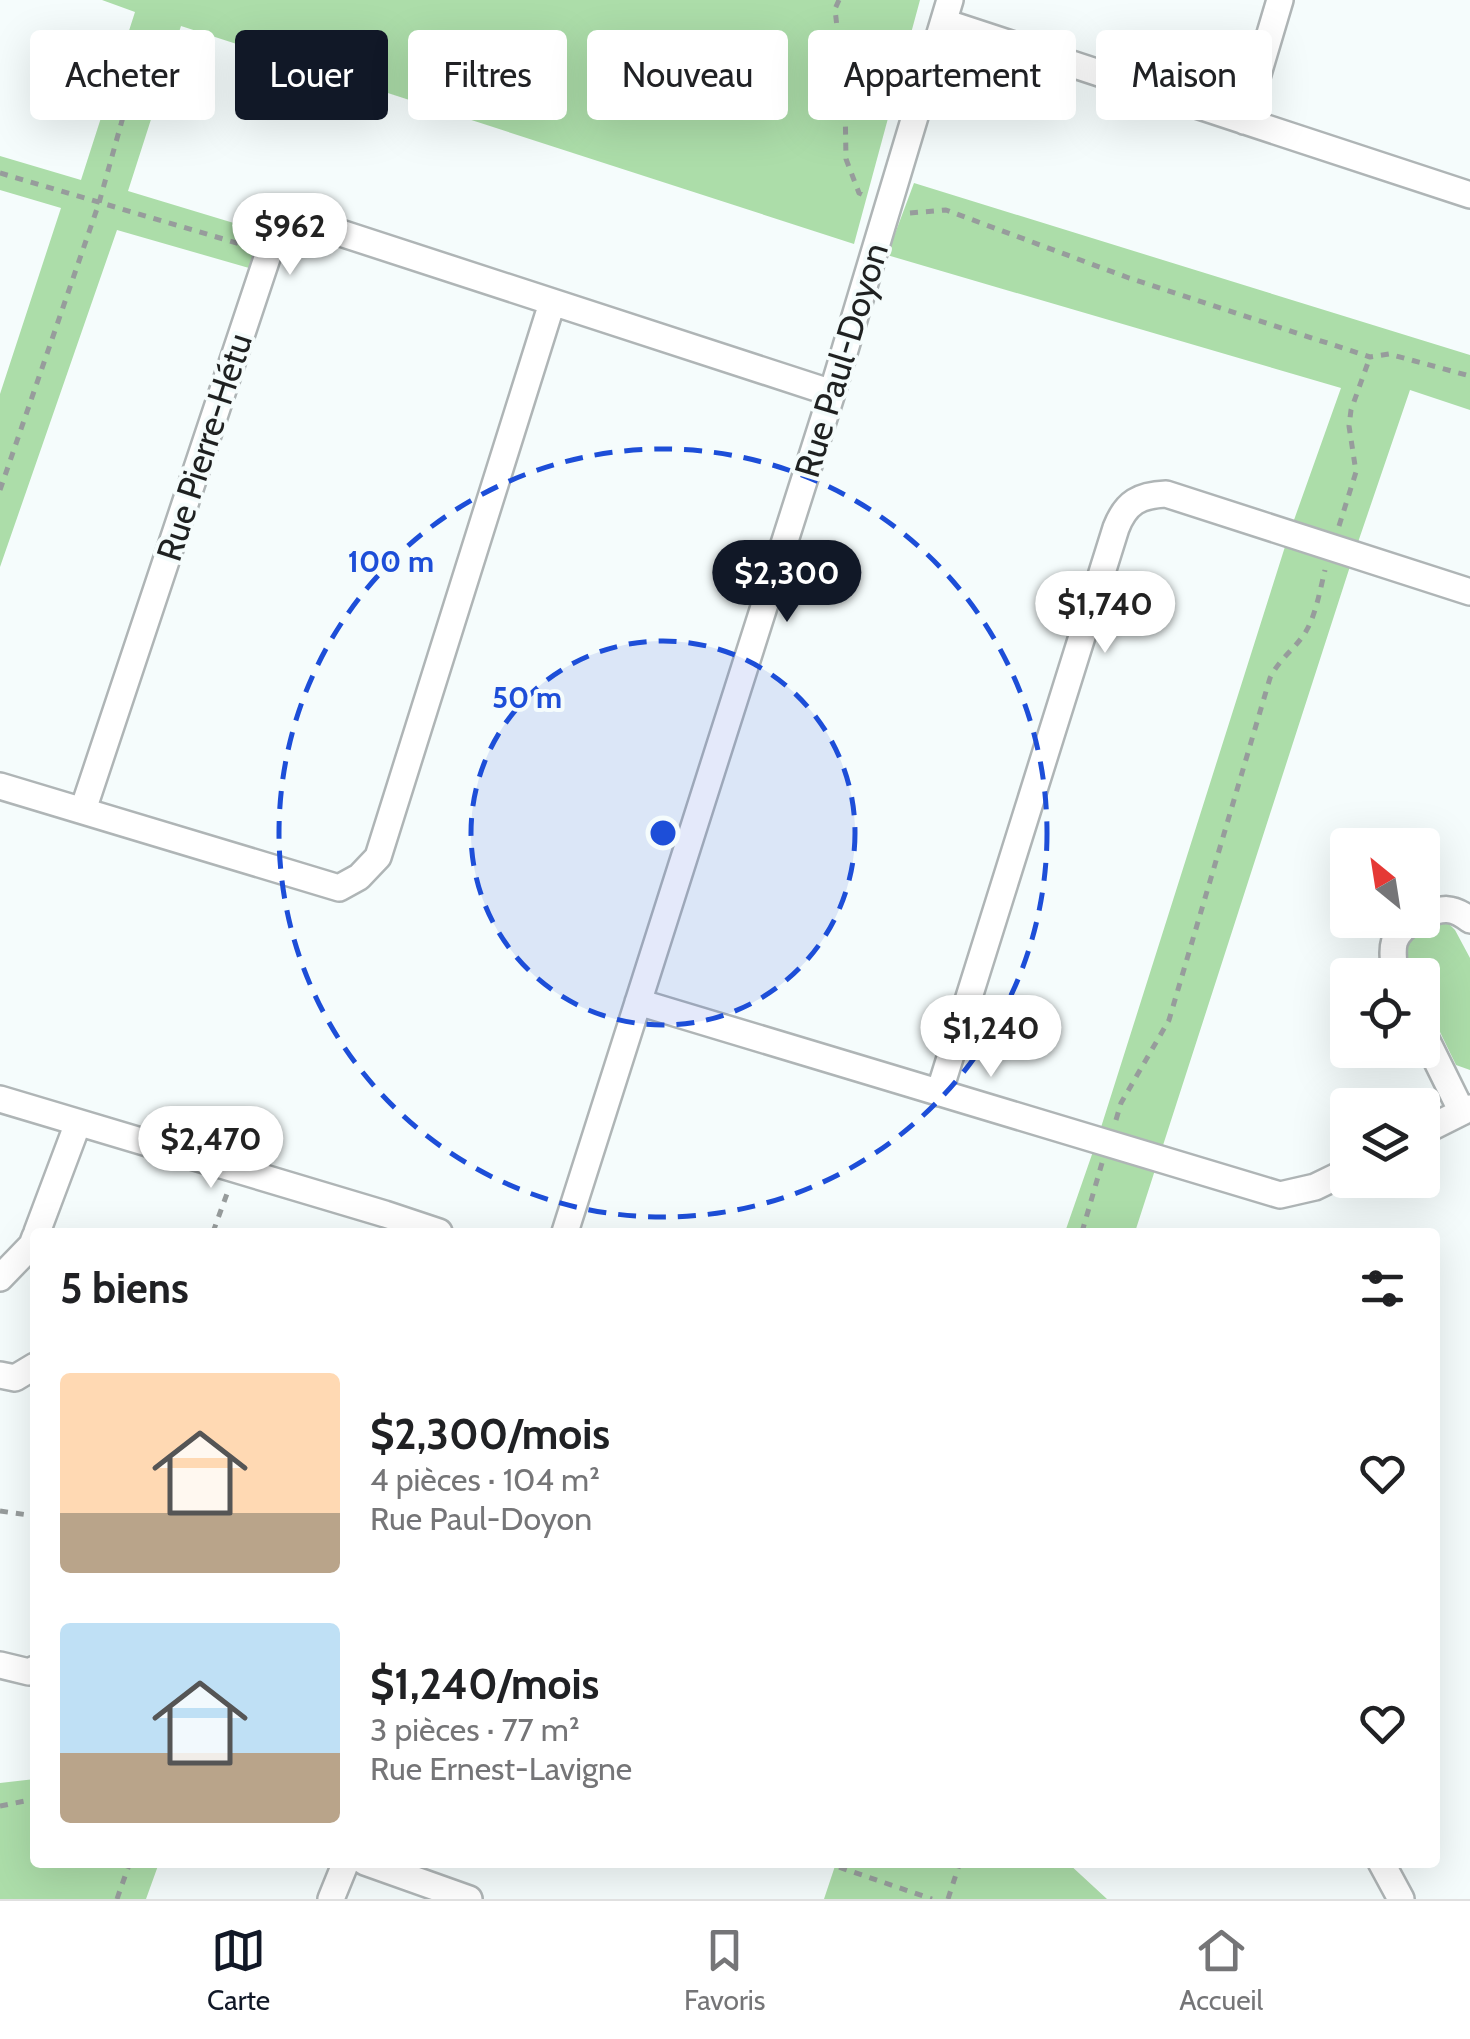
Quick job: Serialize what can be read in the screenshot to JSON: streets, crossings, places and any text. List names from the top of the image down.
{
  "streets": {
    "street": ["Rue Paul-Doyon", "Rue Pierre-Hétu"]
  },
  "north": "top left",
  "page": {
    "chip": [
      "Acheter",
      "Louer",
      "Filtres",
      "Nouveau",
      "Appartement",
      "Maison"
    ],
    "price": [
      "$962",
      "$2,300",
      "$1,740",
      "$1,240",
      "$2,470"
    ],
    "heading": "5 biens",
    "list": [
      {
        "name": "$2,300/mois",
        "note": "4 pièces · 104 m² · Rue Paul-Doyon"
      },
      {
        "name": "$1,240/mois",
        "note": "3 pièces · 77 m² · Rue Ernest-Lavigne"
      }
    ],
    "tabs": ["Carte", "Favoris", "Accueil"]
  },
  "rings": ["100 m", "50 m"]
}
